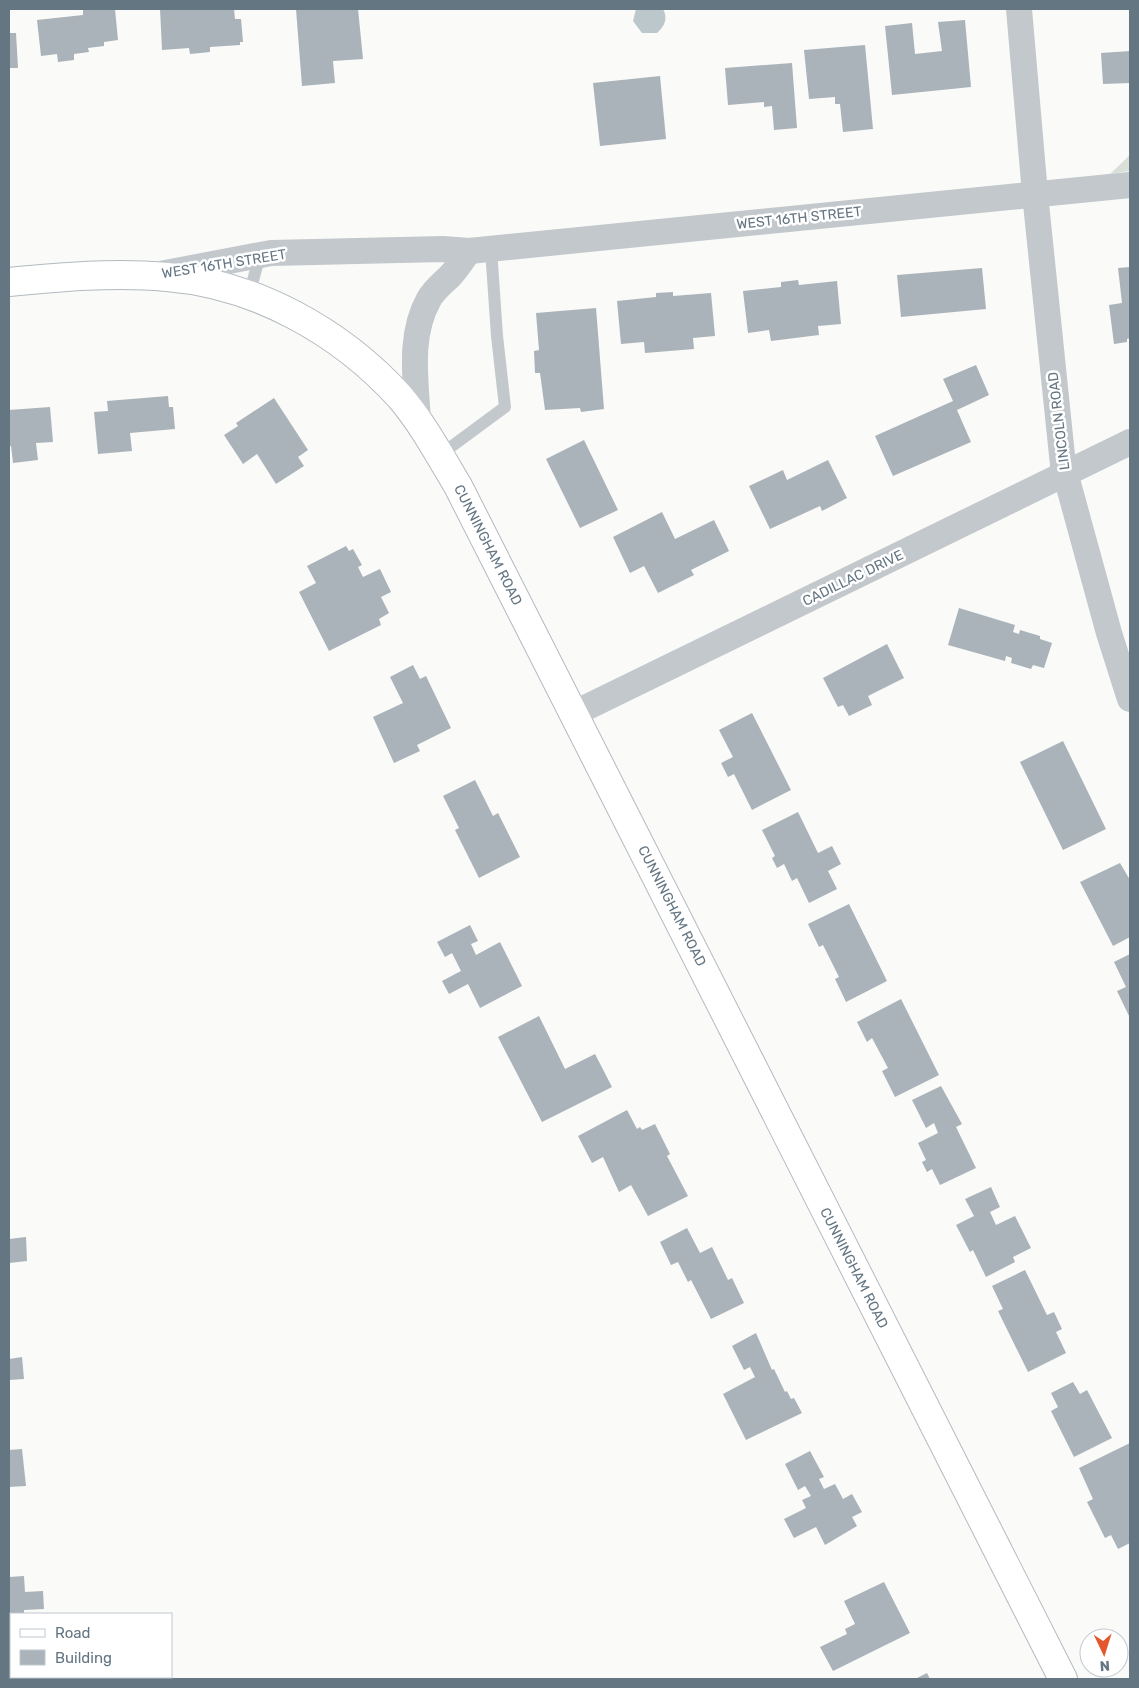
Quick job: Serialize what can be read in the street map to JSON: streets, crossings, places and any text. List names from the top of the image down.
{
  "streets": {
    "street": [
      "WEST 16TH STREET",
      "LINCOLN ROAD",
      "CUNNINGHAM ROAD",
      "CADILLAC DRIVE"
    ]
  },
  "crossings": [
    ["WEST 16TH STREET", "LINCOLN ROAD"],
    ["WEST 16TH STREET", "CUNNINGHAM ROAD"],
    ["LINCOLN ROAD", "CADILLAC DRIVE"],
    ["CUNNINGHAM ROAD", "CADILLAC DRIVE"]
  ],
  "legend": ["Road", "Building"],
  "north": "bottom"
}
